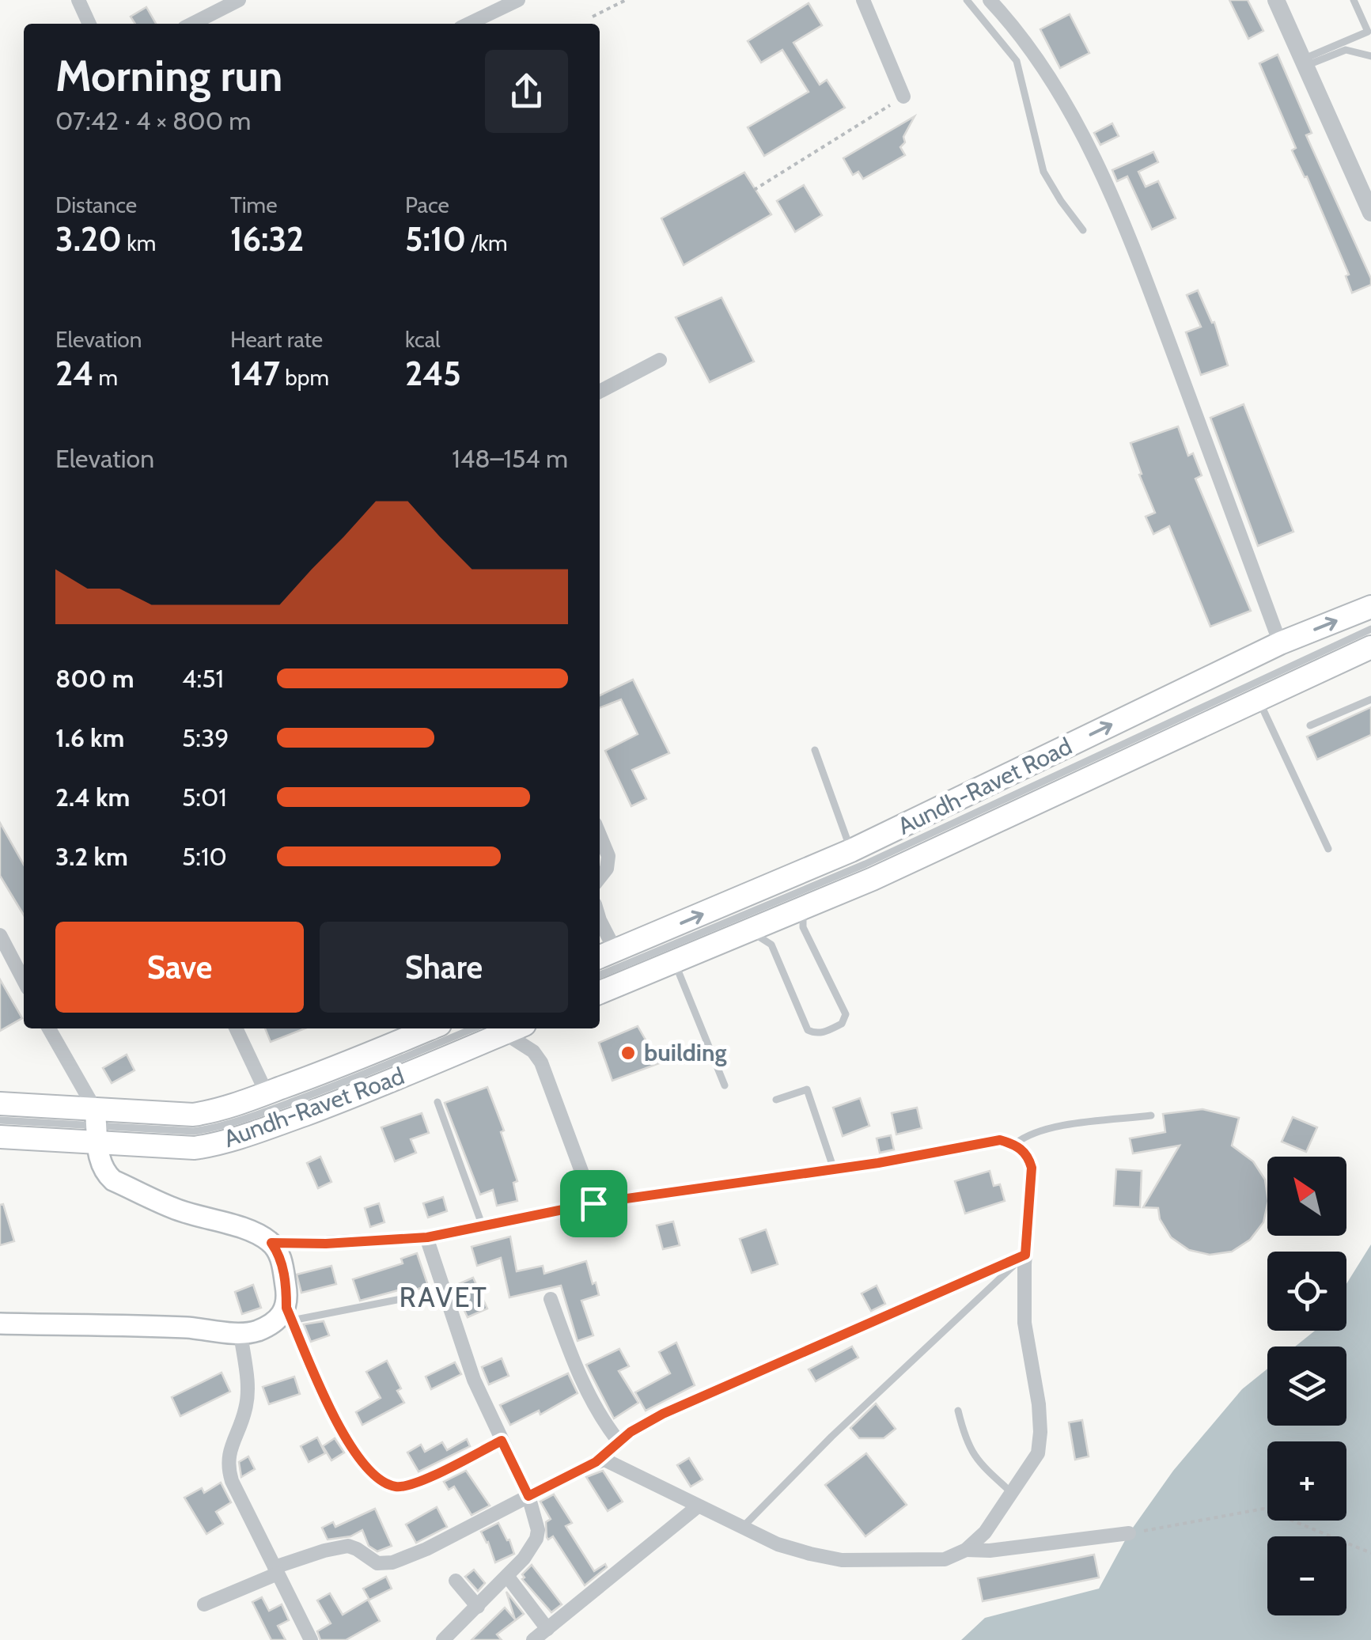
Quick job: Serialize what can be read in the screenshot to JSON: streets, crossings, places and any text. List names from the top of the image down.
{
  "streets": {
    "main road": ["Aundh-Ravet Road"]
  },
  "districts": ["RAVET"],
  "places": ["building"],
  "north": "top left",
  "page": {
    "heading": ["Morning run", "07:42 · 4 × 800 m"],
    "stats": [
      ["Distance", "3.20 km"],
      ["Time", "16:32"],
      ["Pace", "5:10 /km"],
      ["Elevation", "24 m"],
      ["Heart rate", "147 bpm"],
      ["kcal", "245"]
    ],
    "chart": ["Elevation", "148–154 m"],
    "list": [
      {
        "name": "800 m",
        "note": "4:51"
      },
      {
        "name": "1.6 km",
        "note": "5:39"
      },
      {
        "name": "2.4 km",
        "note": "5:01"
      },
      {
        "name": "3.2 km",
        "note": "5:10"
      }
    ],
    "buttons": ["Save", "Share"],
    "map_buttons": ["+", "−"]
  }
}
